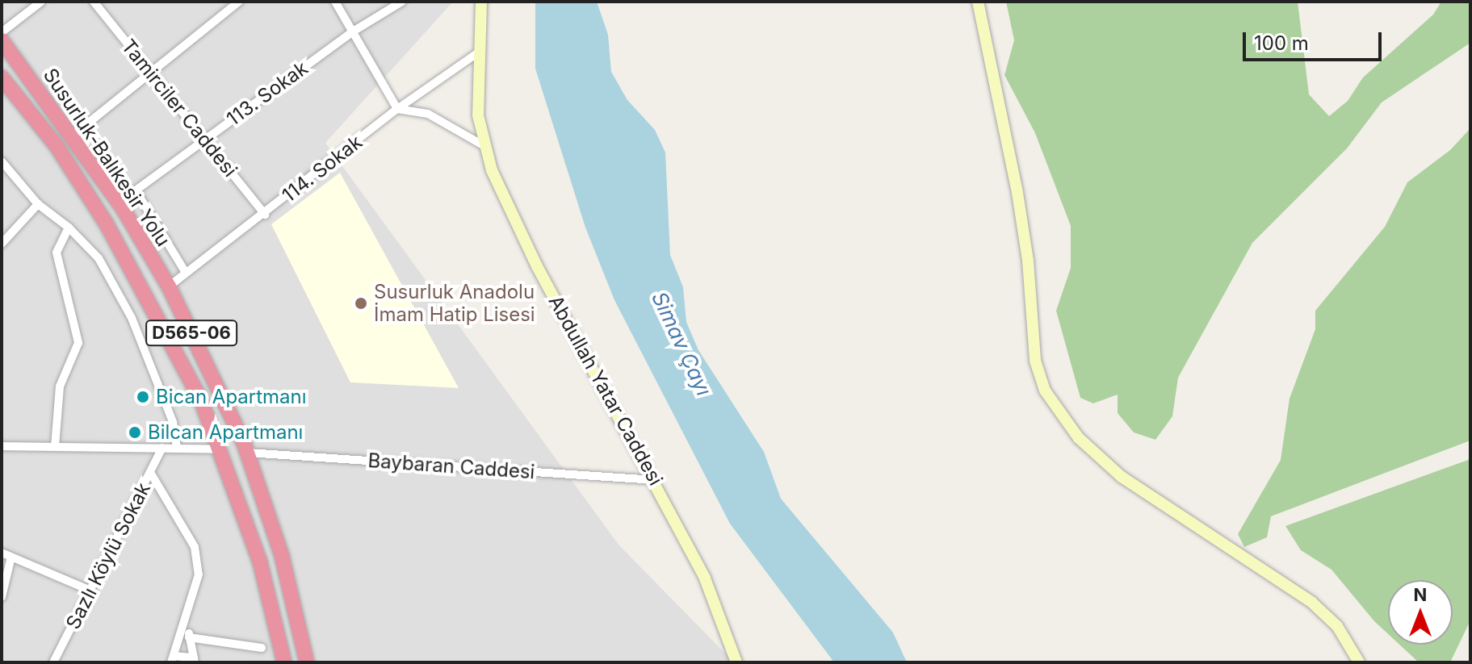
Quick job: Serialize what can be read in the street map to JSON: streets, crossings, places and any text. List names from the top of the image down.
{
  "streets": {
    "highway": ["Susurluk-Balıkesir Yolu", "D565-06"],
    "street": [
      "113. Sokak",
      "Tamirciler Caddesi",
      "114. Sokak",
      "Abdullah Yatar Caddesi",
      "Baybaran Caddesi",
      "Sazlı Köylü Sokak"
    ]
  },
  "crossings": [
    ["113. Sokak", "Tamirciler Caddesi"],
    ["113. Sokak", "114. Sokak"],
    ["Tamirciler Caddesi", "114. Sokak"],
    ["Susurluk-Balıkesir Yolu", "114. Sokak"],
    ["Susurluk-Balıkesir Yolu", "Baybaran Caddesi"],
    ["114. Sokak", "Abdullah Yatar Caddesi"],
    ["Abdullah Yatar Caddesi", "Baybaran Caddesi"]
  ],
  "water": ["Simav Çayı"],
  "places": ["Susurluk Anadolu İmam Hatip Lisesi", "Bican Apartmanı", "Bilcan Apartmanı"],
  "scale_bar": "100 m",
  "north": "top"
}
